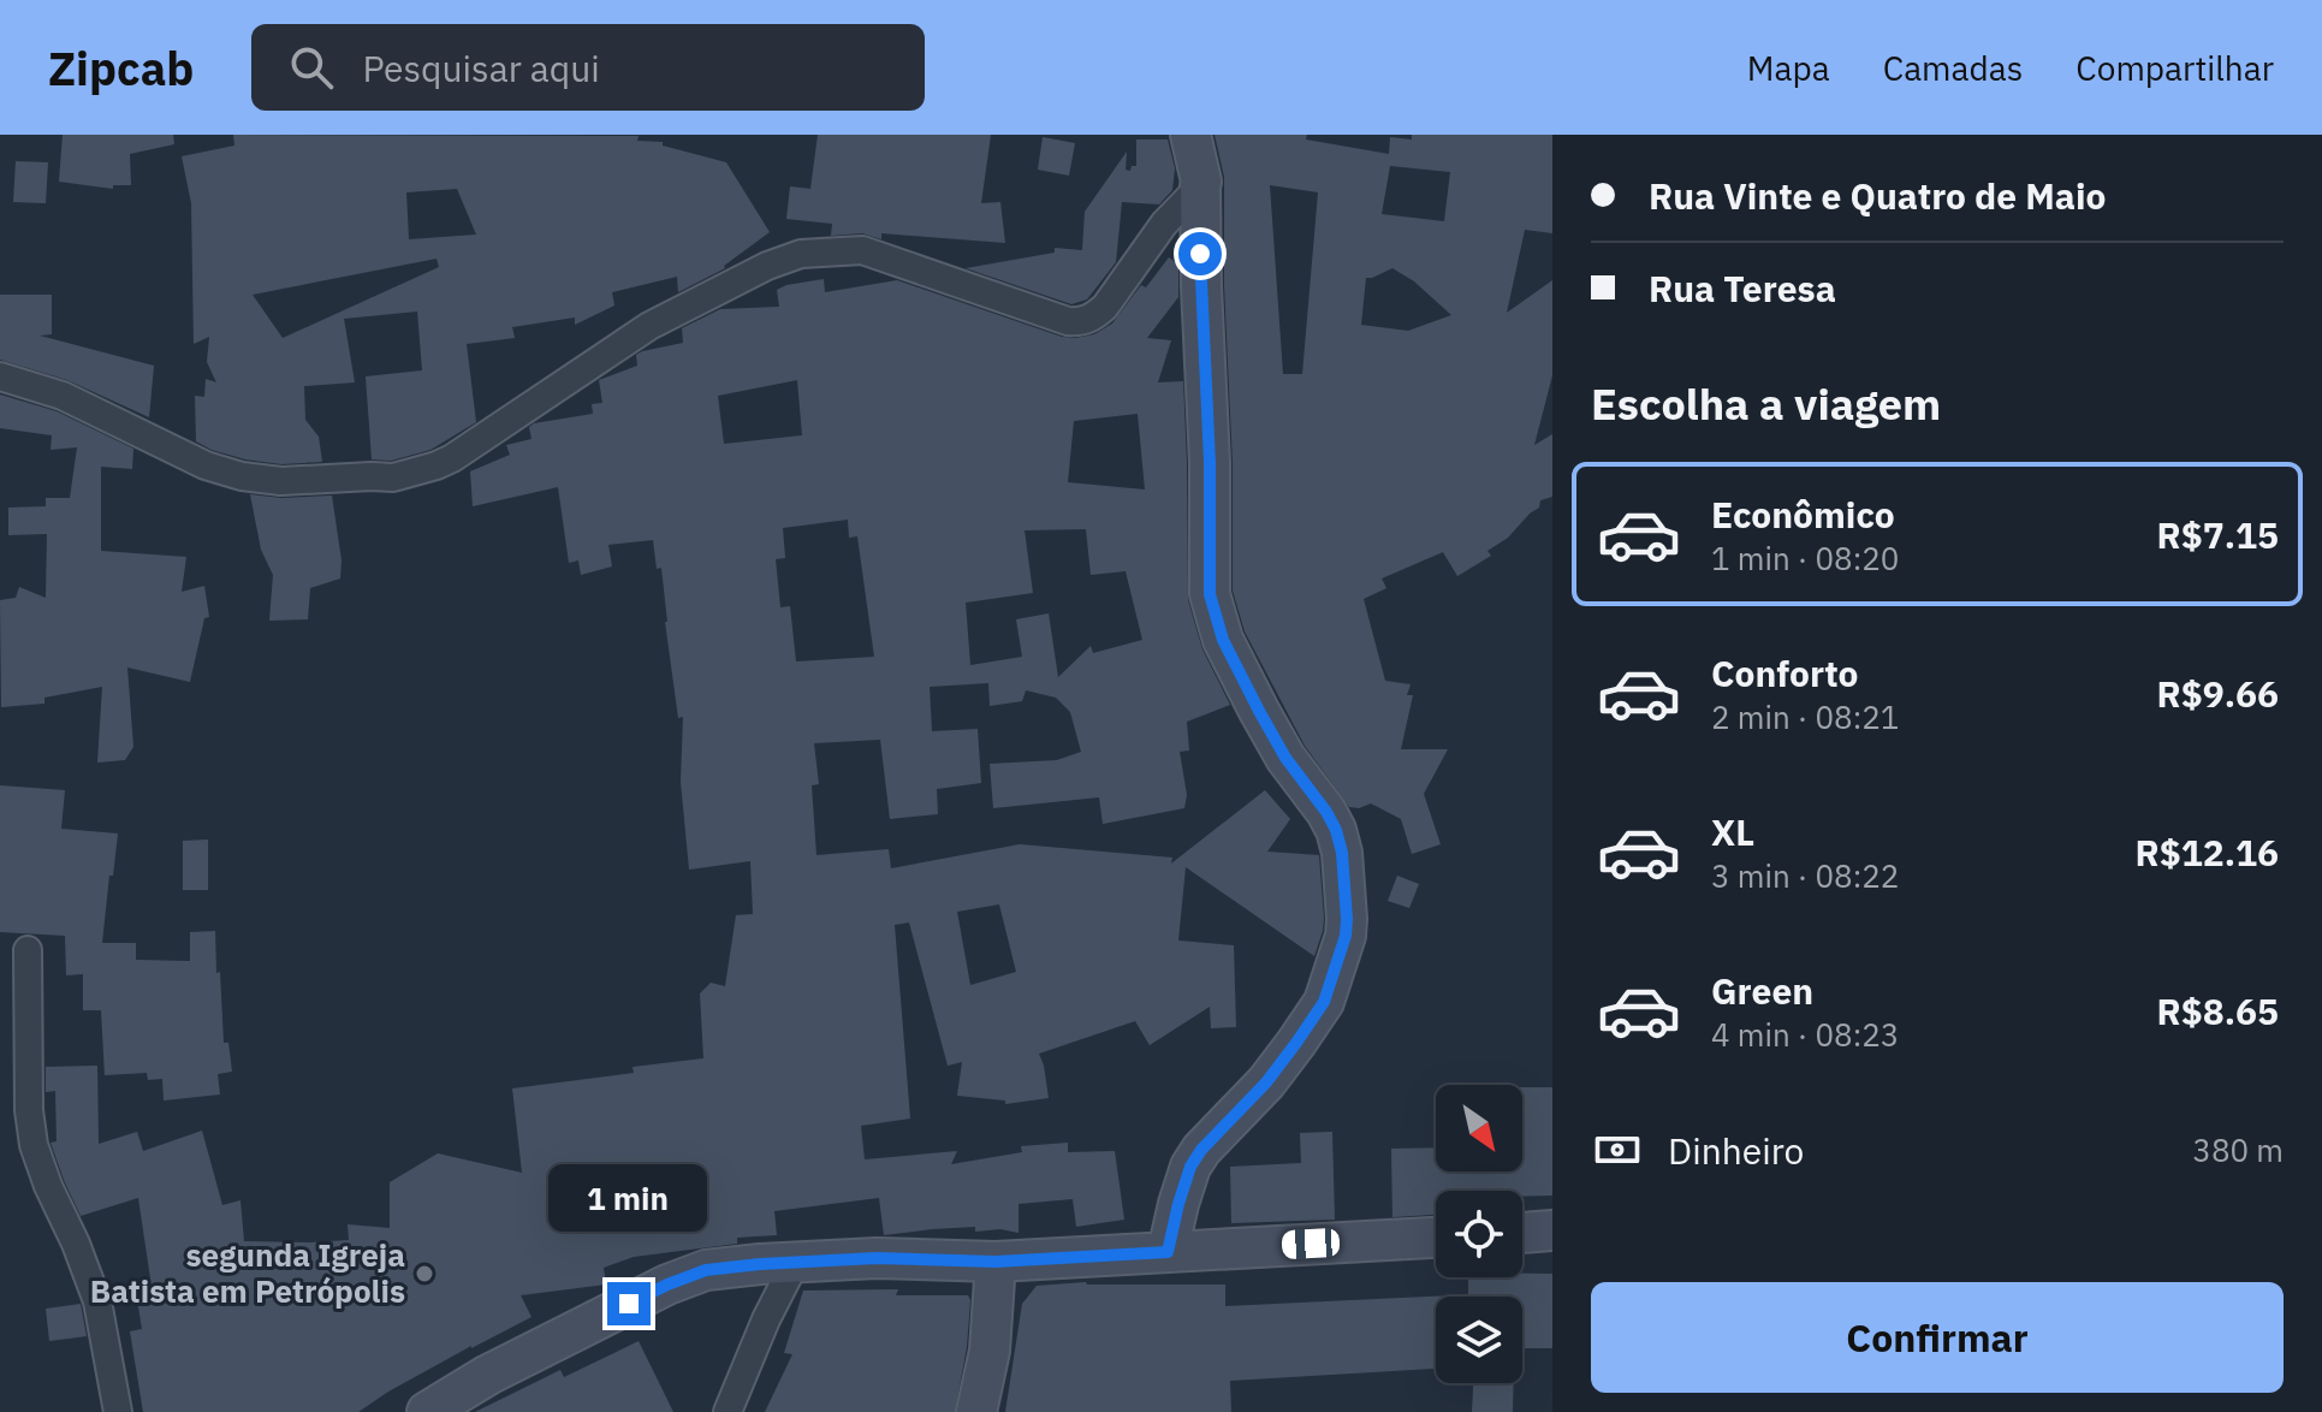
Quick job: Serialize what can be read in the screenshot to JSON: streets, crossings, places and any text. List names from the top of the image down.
{
  "places": ["segunda Igreja Batista em Petrópolis"],
  "north": "bottom right",
  "page": {
    "header": "Zipcab",
    "search": "Pesquisar aqui",
    "nav": ["Mapa", "Camadas", "Compartilhar"],
    "banner": ["Rua Vinte e Quatro de Maio", "Rua Teresa"],
    "heading": "Escolha a viagem",
    "list": [
      {
        "name": "Econômico",
        "note": "1 min · 08:20",
        "value": "R$7.15"
      },
      {
        "name": "Conforto",
        "note": "2 min · 08:21",
        "value": "R$9.66"
      },
      {
        "name": "XL",
        "note": "3 min · 08:22",
        "value": "R$12.16"
      },
      {
        "name": "Green",
        "note": "4 min · 08:23",
        "value": "R$8.65"
      }
    ],
    "pay": ["Dinheiro", "380 m"],
    "bubble": "1 min",
    "buttons": "Confirmar"
  }
}
